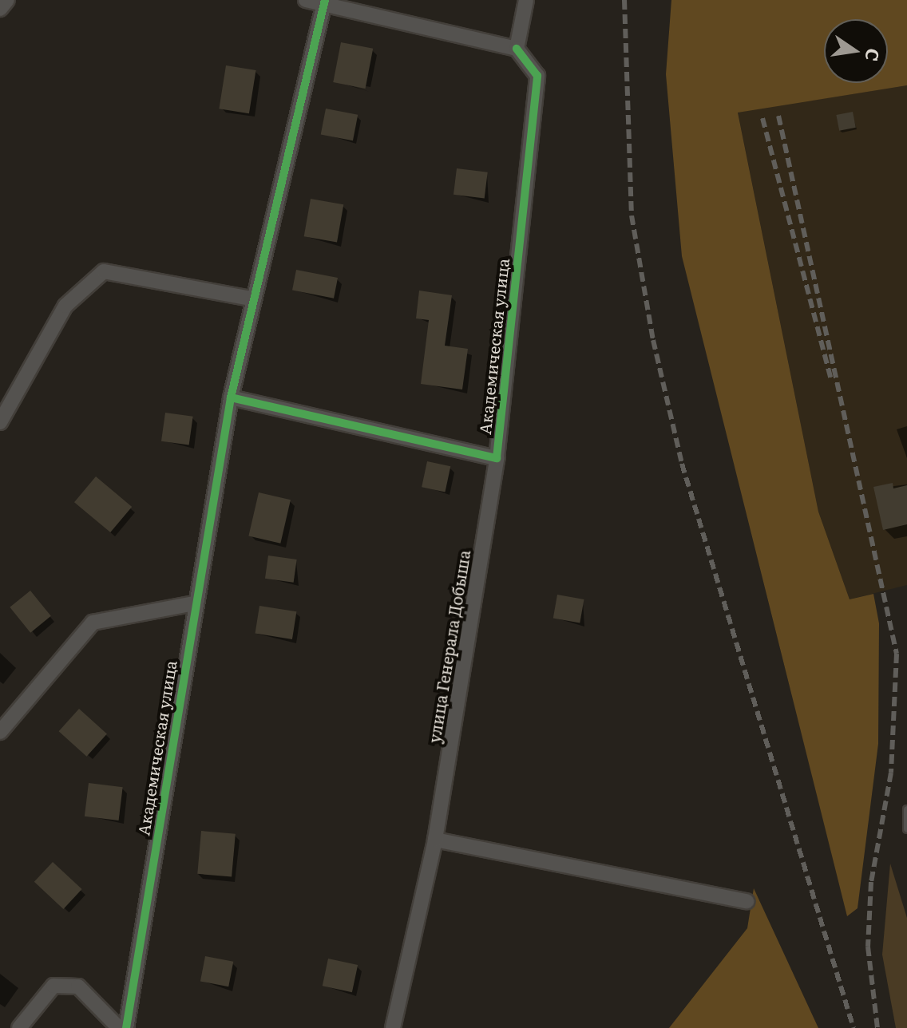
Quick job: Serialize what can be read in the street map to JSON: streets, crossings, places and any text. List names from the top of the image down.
{
  "streets": {
    "street": ["Академическая улица", "улица Генерала Добыша"]
  },
  "crossings": [
    ["Академическая улица", "улица Генерала Добыша"]
  ],
  "north": "right"
}
